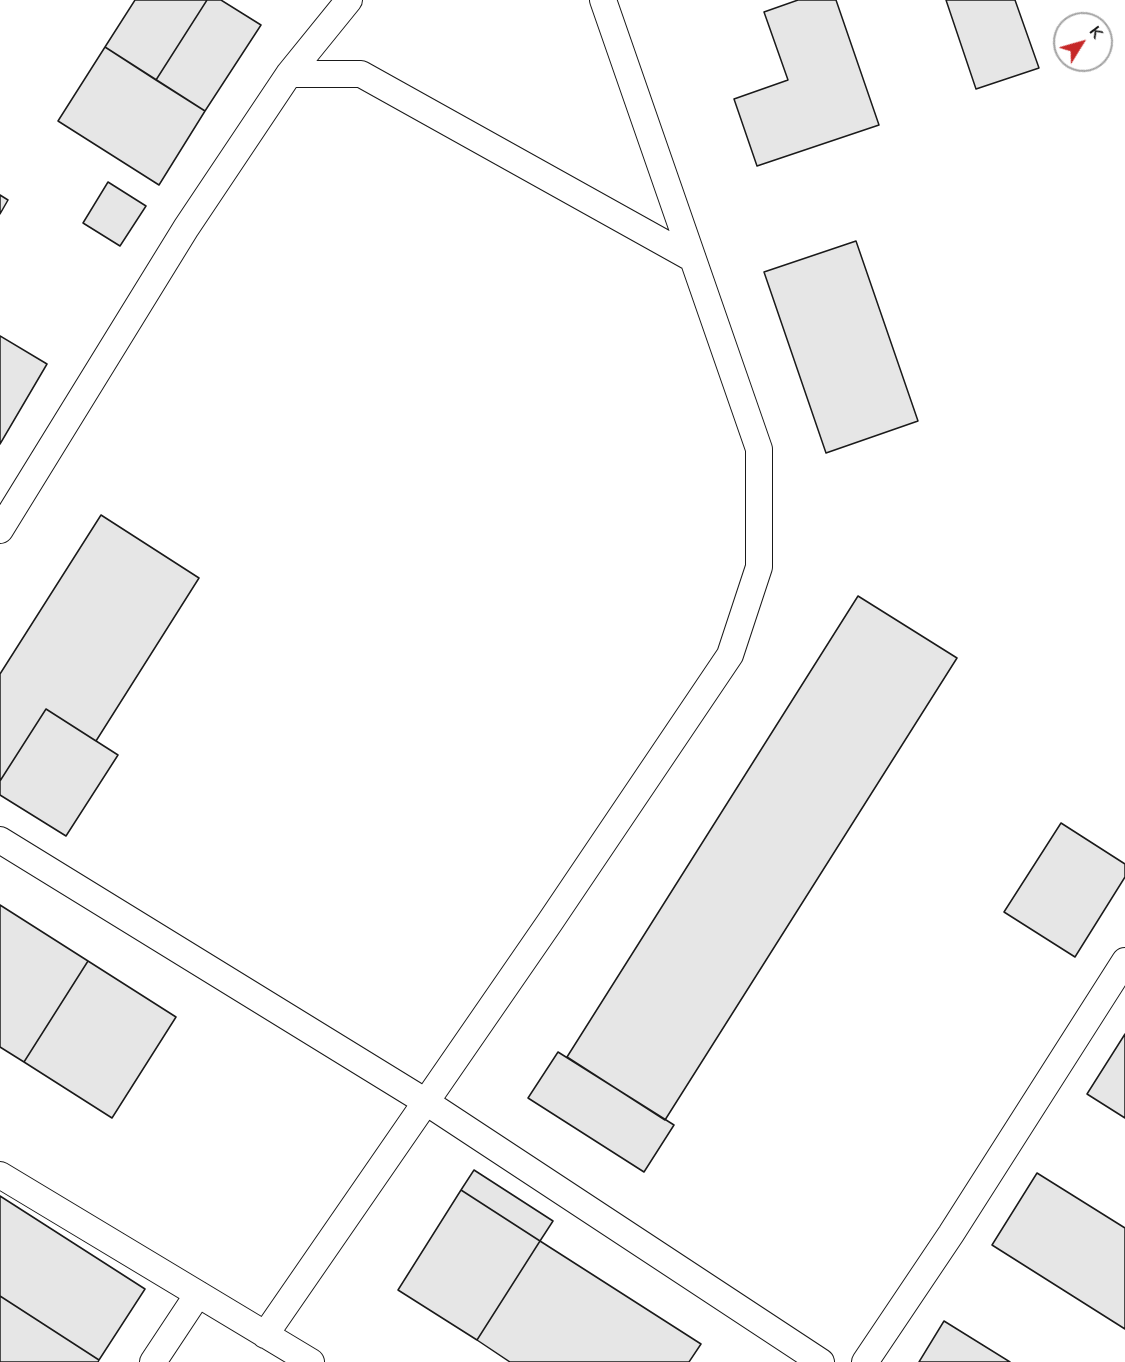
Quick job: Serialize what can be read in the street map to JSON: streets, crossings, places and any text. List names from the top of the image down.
{
  "north": "top right"
}
